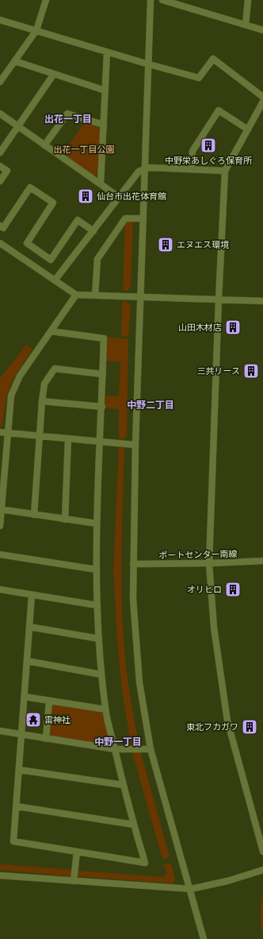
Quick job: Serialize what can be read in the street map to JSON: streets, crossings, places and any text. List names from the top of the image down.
{
  "streets": {
    "street": ["ポートセンター南線"]
  },
  "districts": ["出花一丁目", "中野二丁目", "中野一丁目"],
  "parks": ["出花一丁目公園"],
  "places": {
    "building": [
      "中野栄あしぐろ保育所",
      "仙台市出花体育館",
      "エヌエス環境",
      "山田木材店",
      "三共リース",
      "オリヒロ",
      "東北フカガワ"
    ],
    "temple": ["雷神社"]
  }
}
